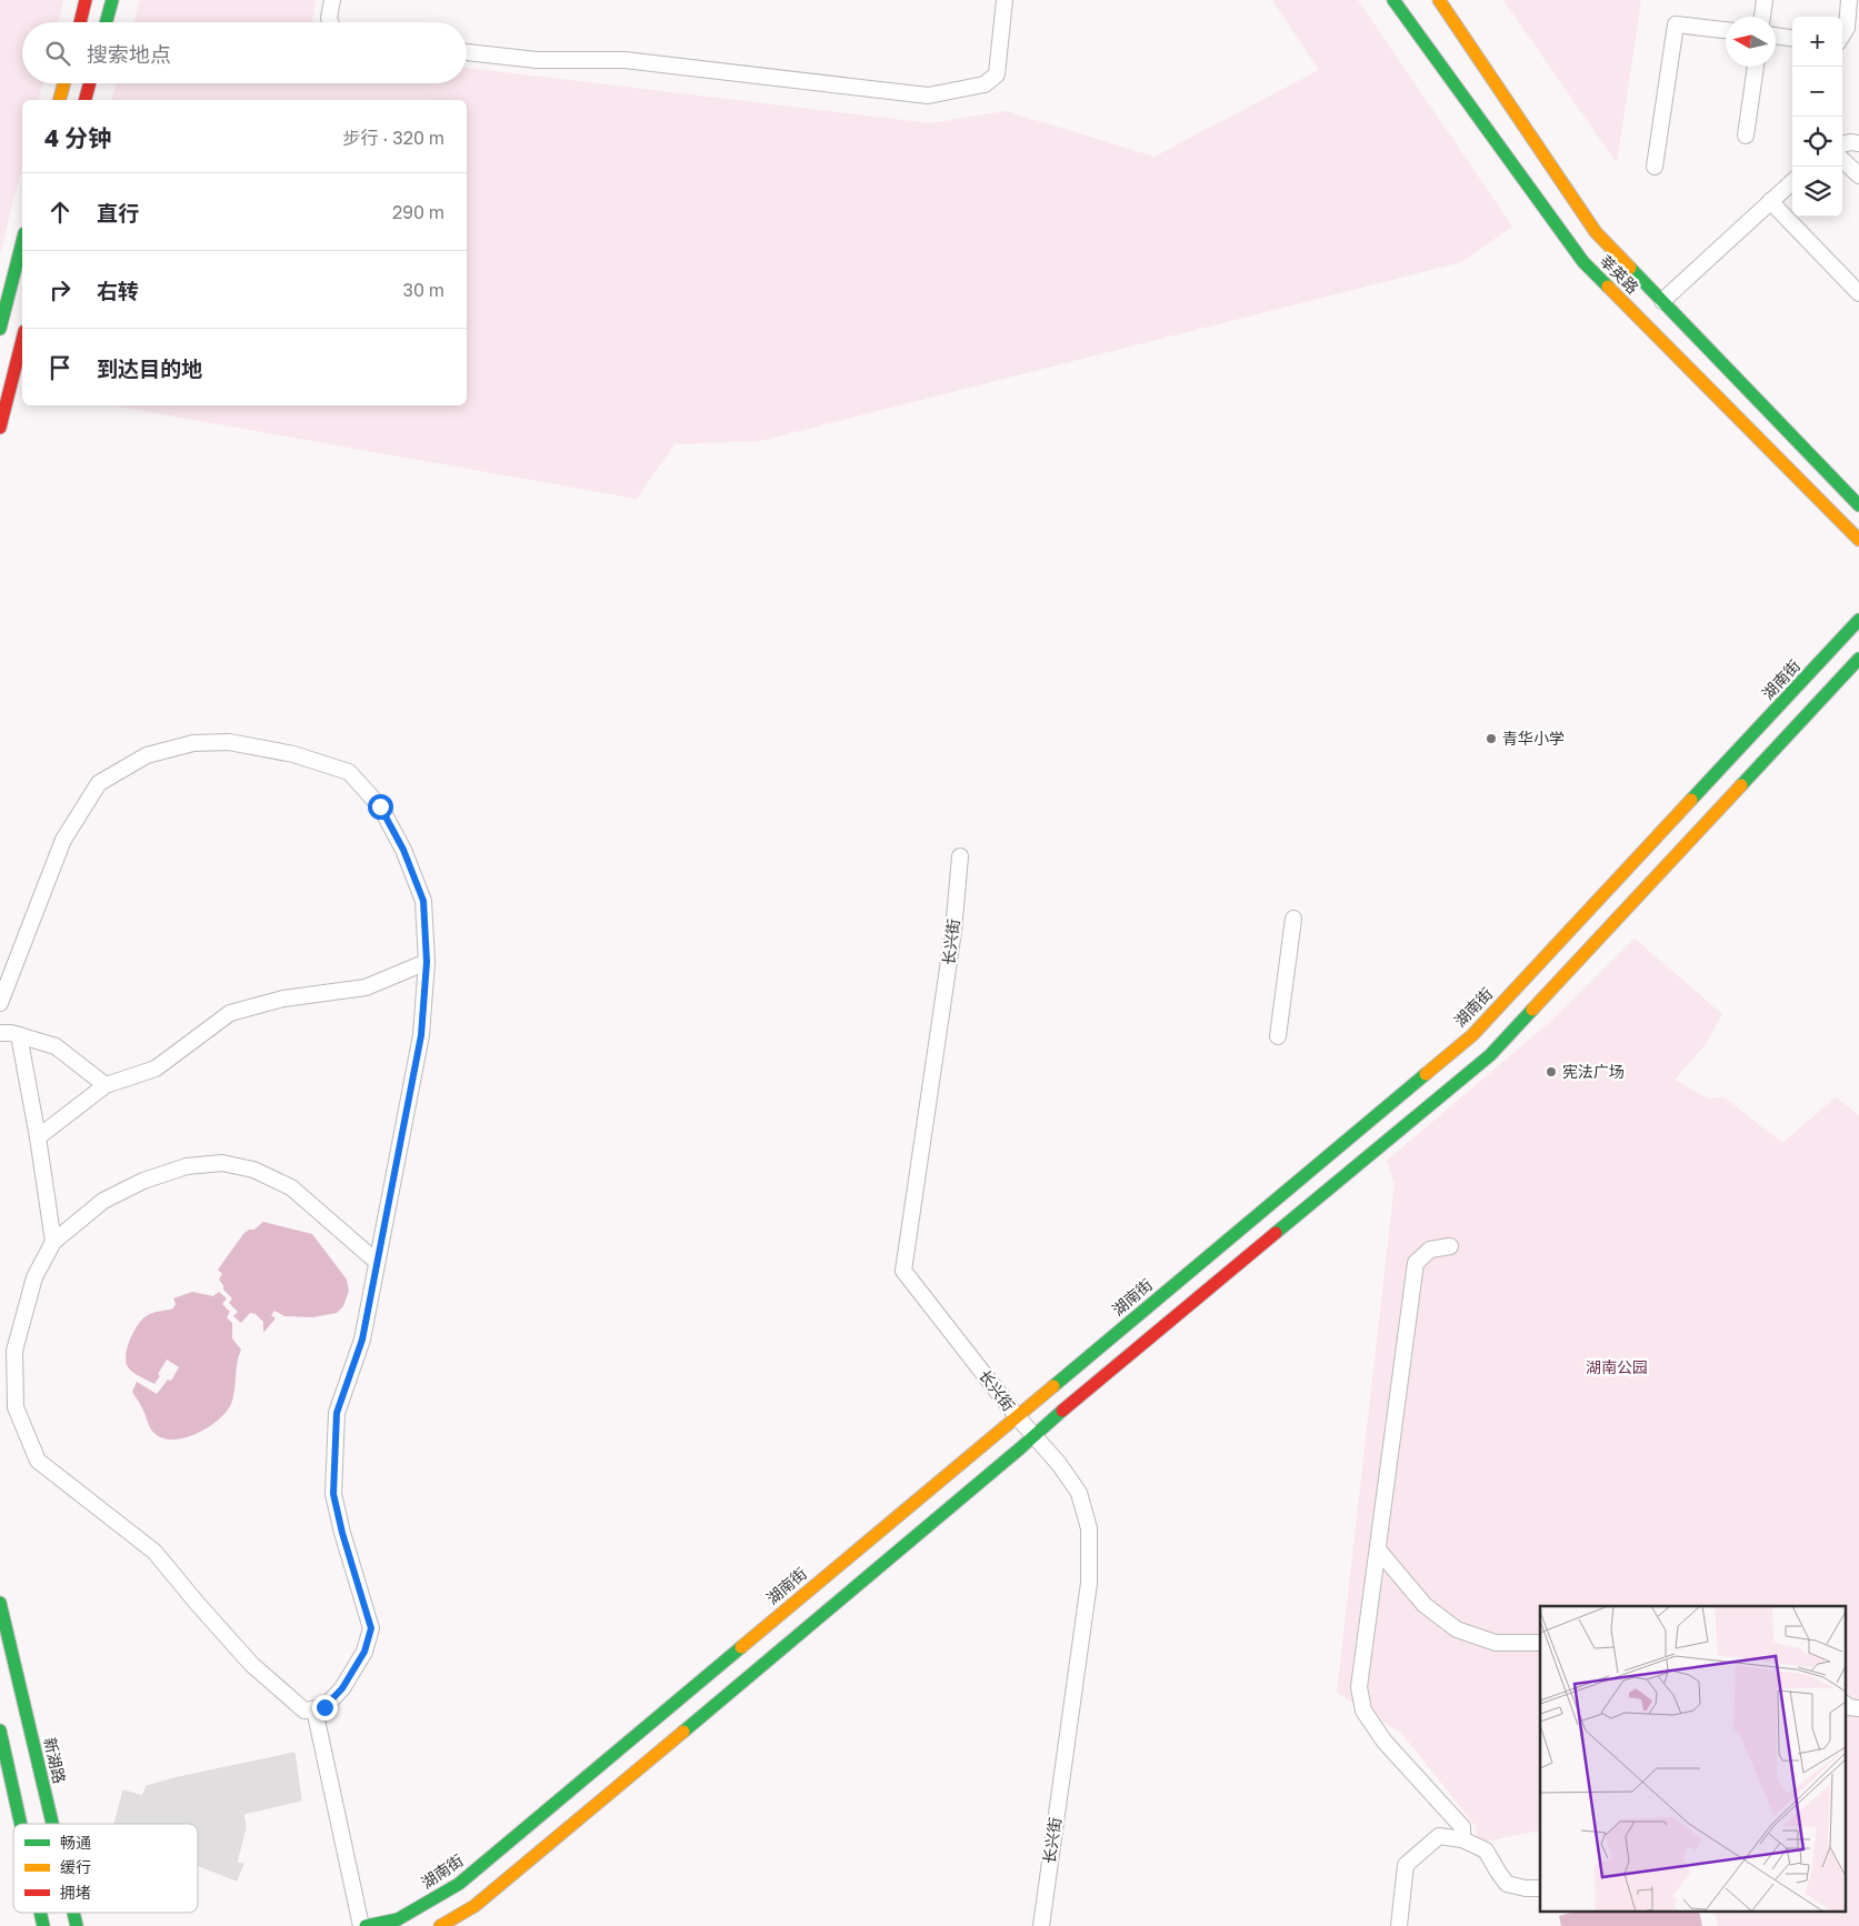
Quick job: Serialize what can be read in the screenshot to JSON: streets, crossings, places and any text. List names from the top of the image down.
{
  "streets": {
    "main road": ["莘英路", "湖南街", "新湖路"],
    "street": ["长兴街"]
  },
  "crossings": [
    ["湖南街", "长兴街"]
  ],
  "parks": ["湖南公园"],
  "places": ["青华小学", "宪法广场"],
  "legend": ["畅通", "缓行", "拥堵"],
  "north": "left",
  "page": {
    "map_buttons": ["+", "−"],
    "search": "搜索地点",
    "heading": ["4 分钟", "步行 · 320 m"],
    "list": [
      ["直行", "290 m"],
      ["右转", "30 m"],
      "到达目的地"
    ]
  }
}
